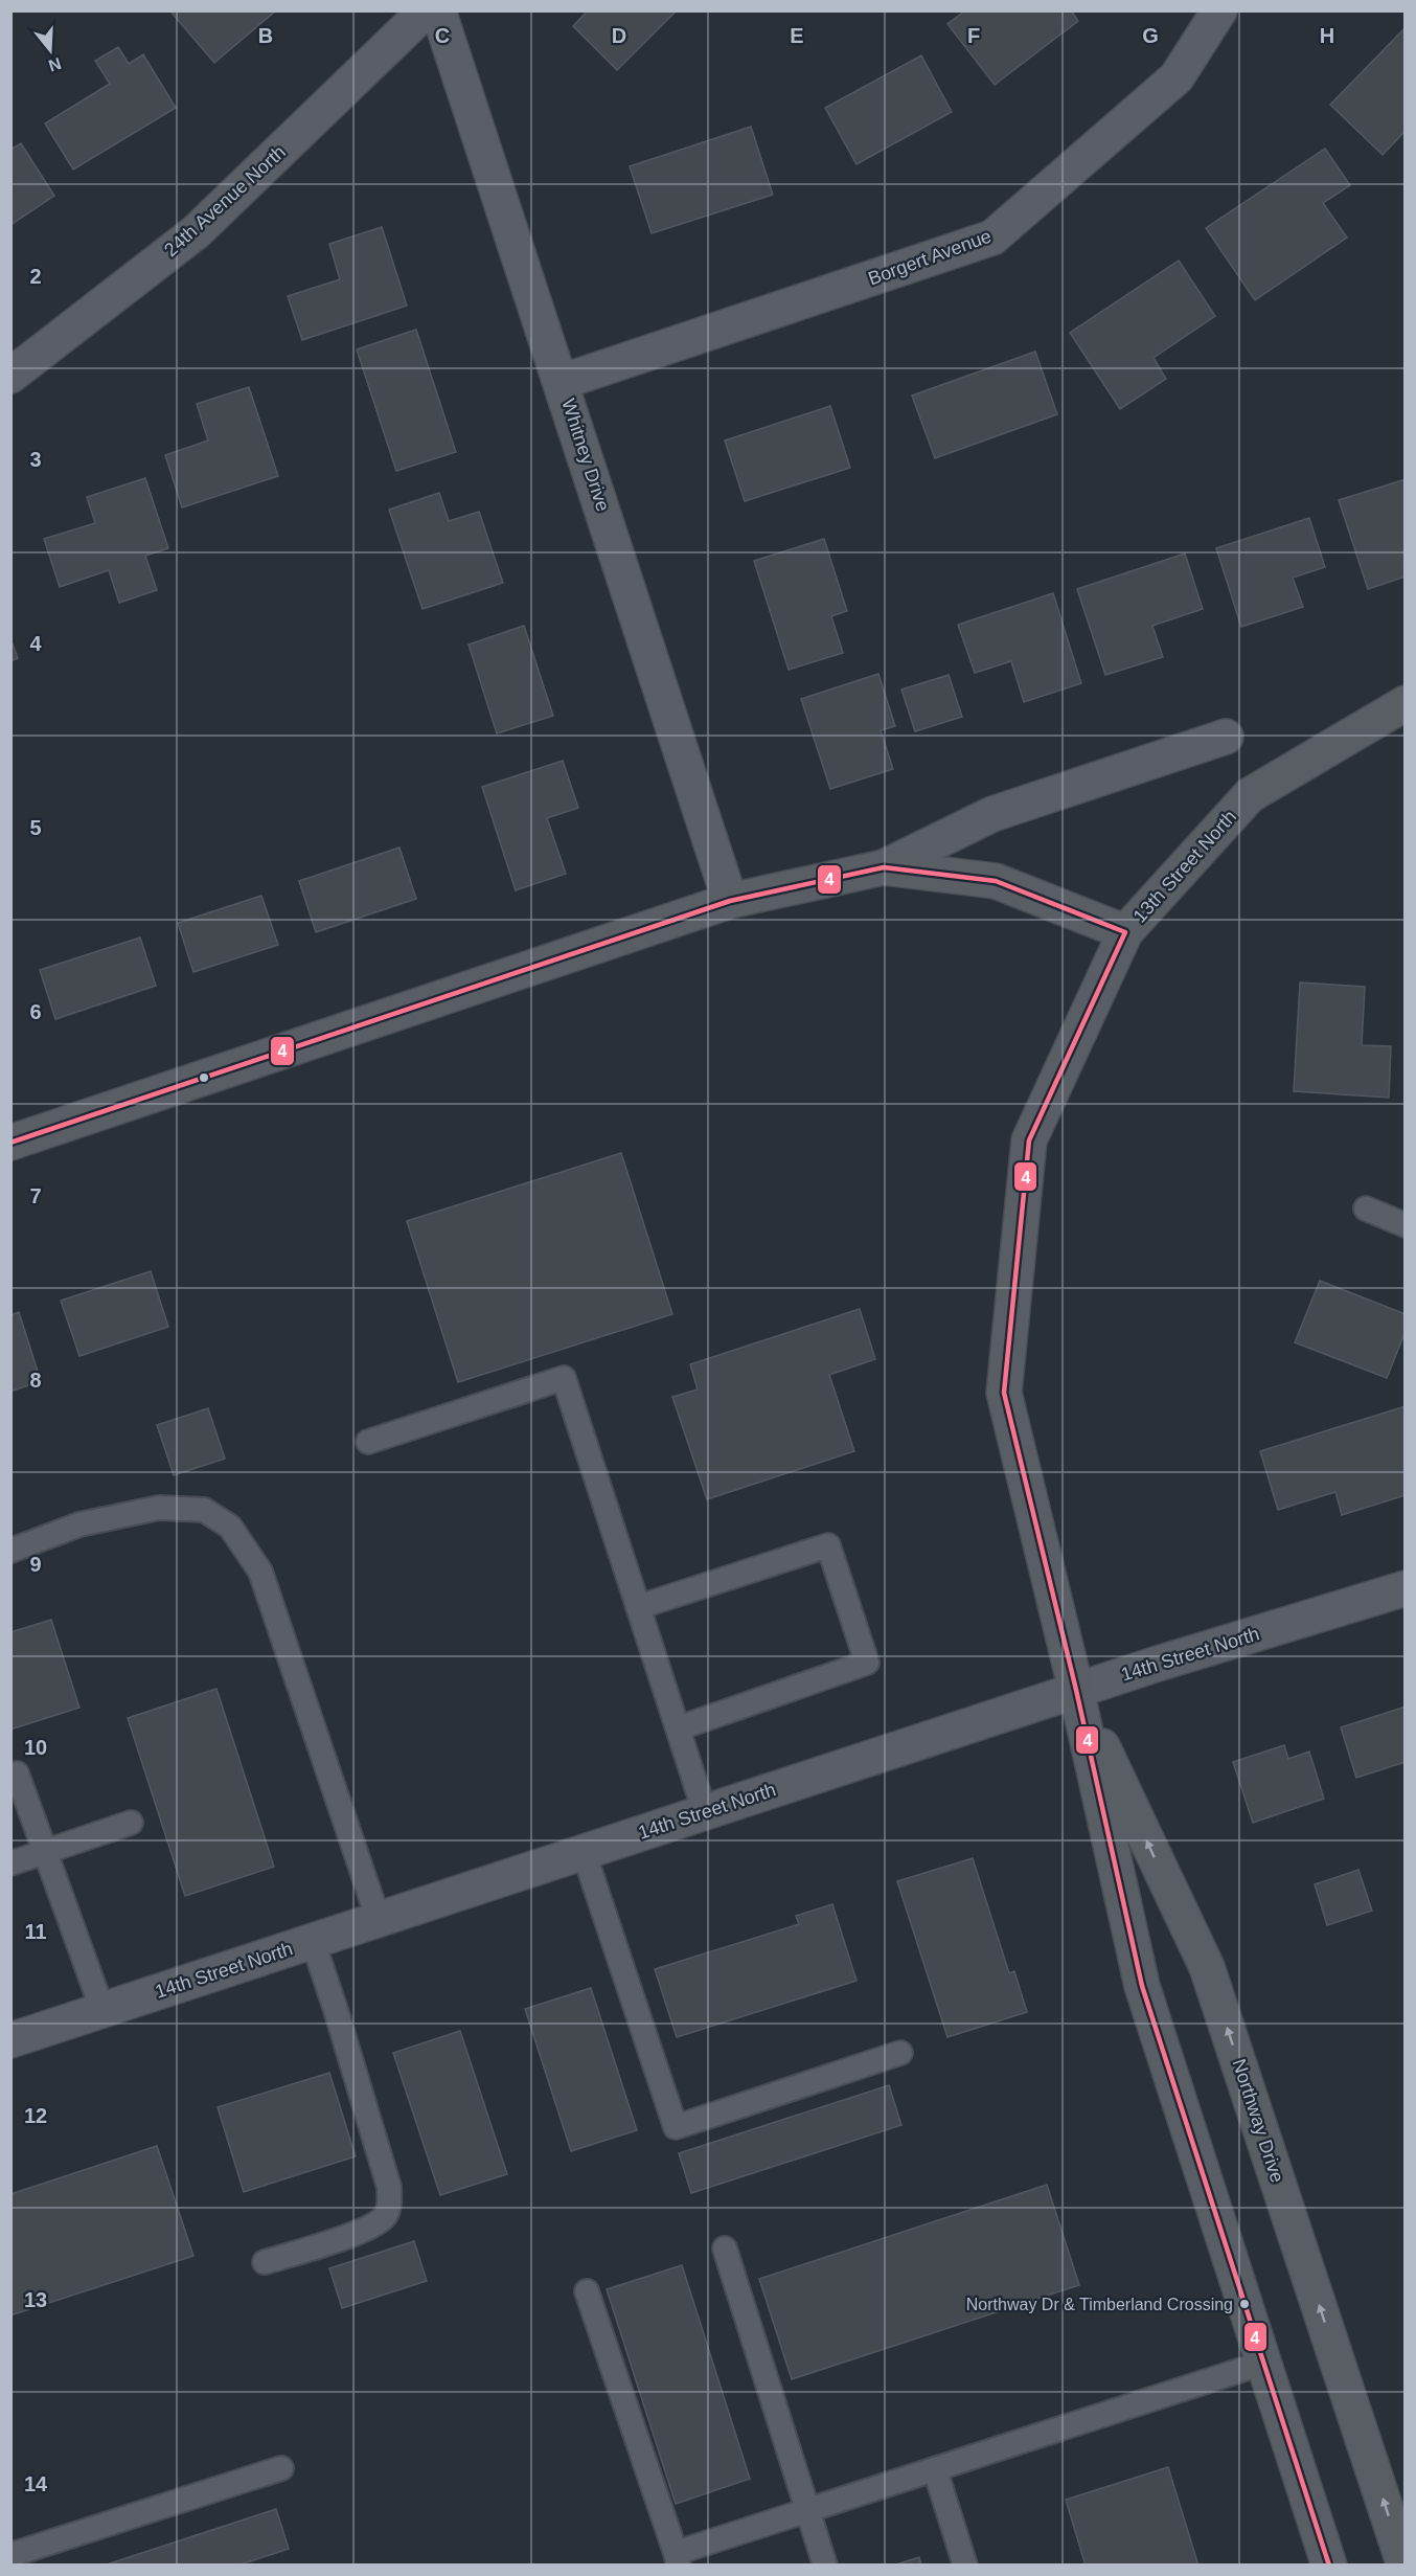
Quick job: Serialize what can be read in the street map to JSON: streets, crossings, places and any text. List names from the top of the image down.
{
  "streets": {
    "street": [
      "24th Avenue North",
      "Borgert Avenue",
      "Whitney Drive",
      "13th Street North",
      "14th Street North",
      "Northway Drive"
    ]
  },
  "crossings": [
    ["Borgert Avenue", "Whitney Drive"],
    ["Whitney Drive", "13th Street North"],
    ["13th Street North", "Northway Drive"],
    ["14th Street North", "Northway Drive"]
  ],
  "places": ["Northway Dr & Timberland Crossing"],
  "lines": ["transit line 4"],
  "north": "bottom",
  "grid": {
    "columns": [
      "B",
      "C",
      "D",
      "E",
      "F",
      "G",
      "H"
    ],
    "rows": [
      "2",
      "3",
      "4",
      "5",
      "6",
      "7",
      "8",
      "9",
      "10",
      "11",
      "12",
      "13",
      "14"
    ]
  }
}
